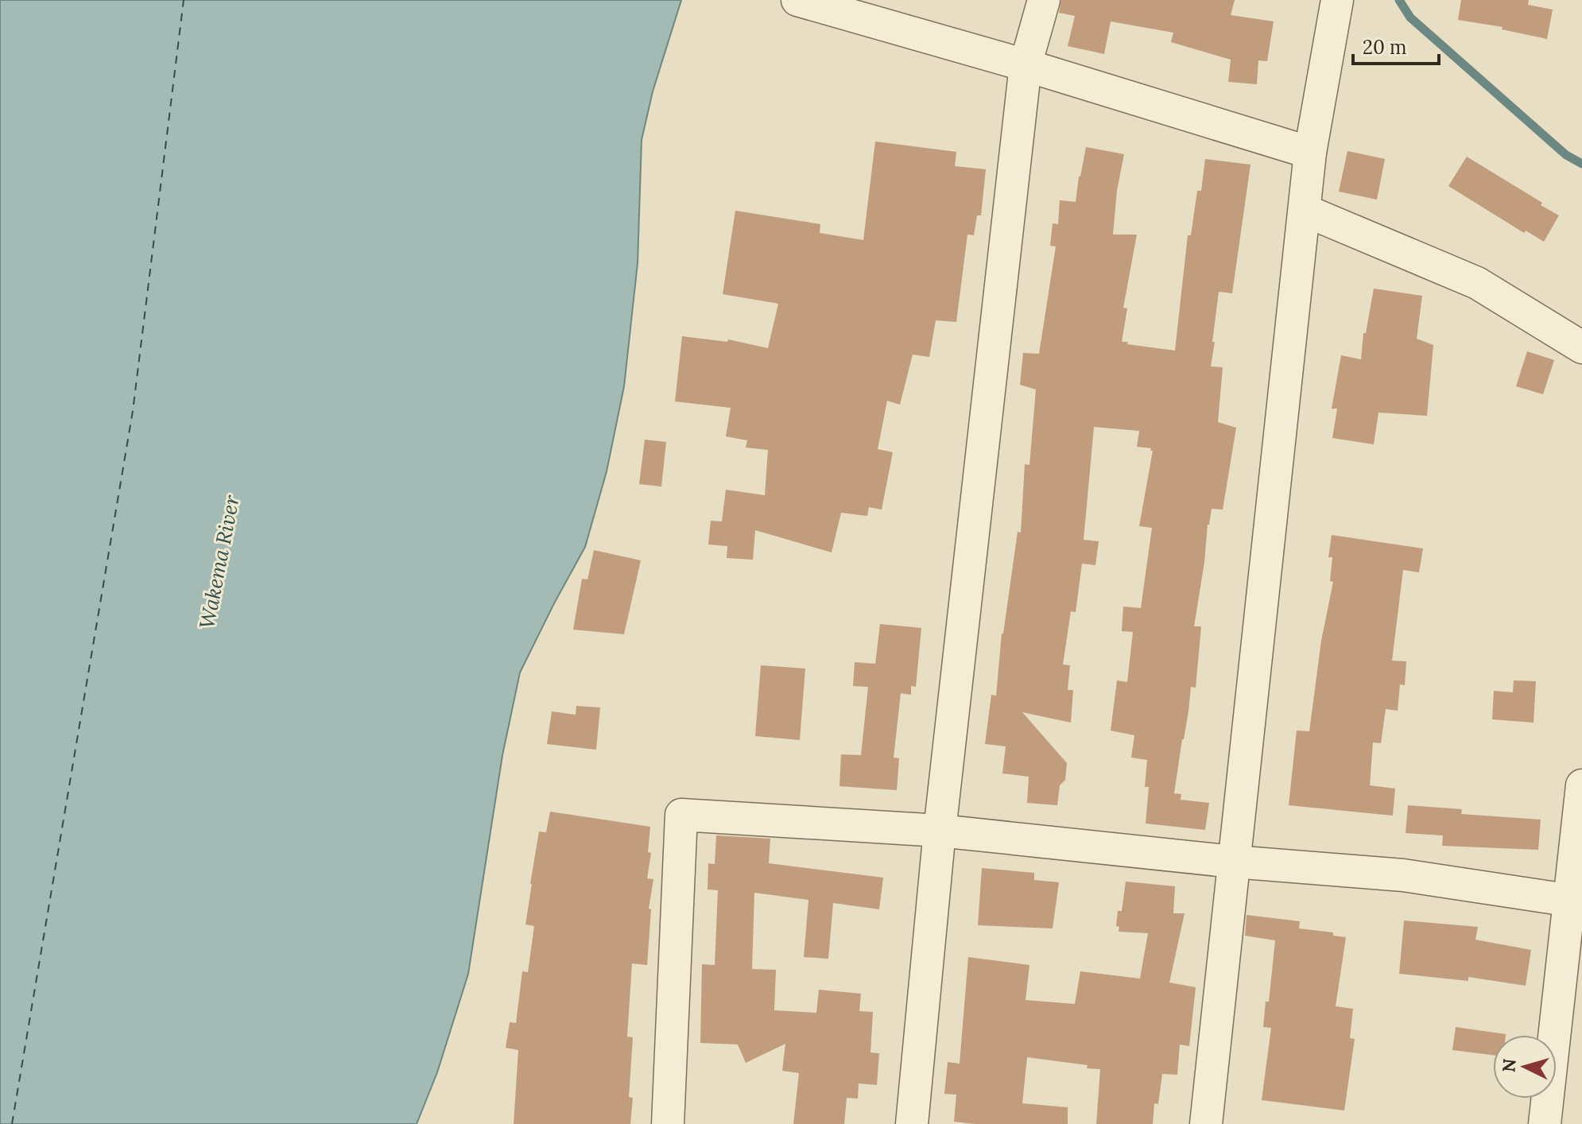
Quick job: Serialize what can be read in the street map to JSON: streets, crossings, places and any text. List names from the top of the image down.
{
  "water": ["Wakema River"],
  "scale_bar": "20 m",
  "north": "left"
}
